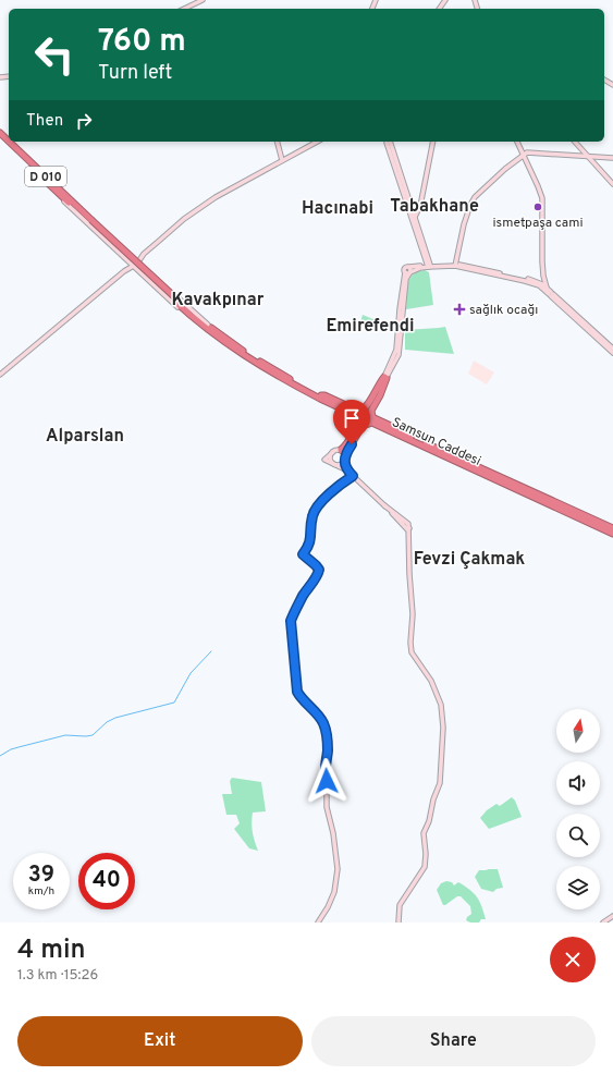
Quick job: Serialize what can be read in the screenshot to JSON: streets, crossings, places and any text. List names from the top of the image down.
{
  "streets": {
    "highway": ["D 010", "Samsun Caddesi"]
  },
  "crossings": [
    ["D 010", "Samsun Caddesi"]
  ],
  "districts": [
    "Tabakhane",
    "Hacınabi",
    "Kavakpınar",
    "Emirefendi",
    "Alparslan",
    "Fevzi Çakmak"
  ],
  "places": {
    "other": ["ismetpaşa cami"],
    "health": ["sağlık ocağı"]
  },
  "north": "top",
  "page": {
    "turn": ["760 m", "Turn left"],
    "then": "Then",
    "speed": "39 km/h",
    "limit": "40",
    "heading": ["4 min", "1.3 km · 15:26"],
    "buttons": ["Exit", "Share"]
  }
}
